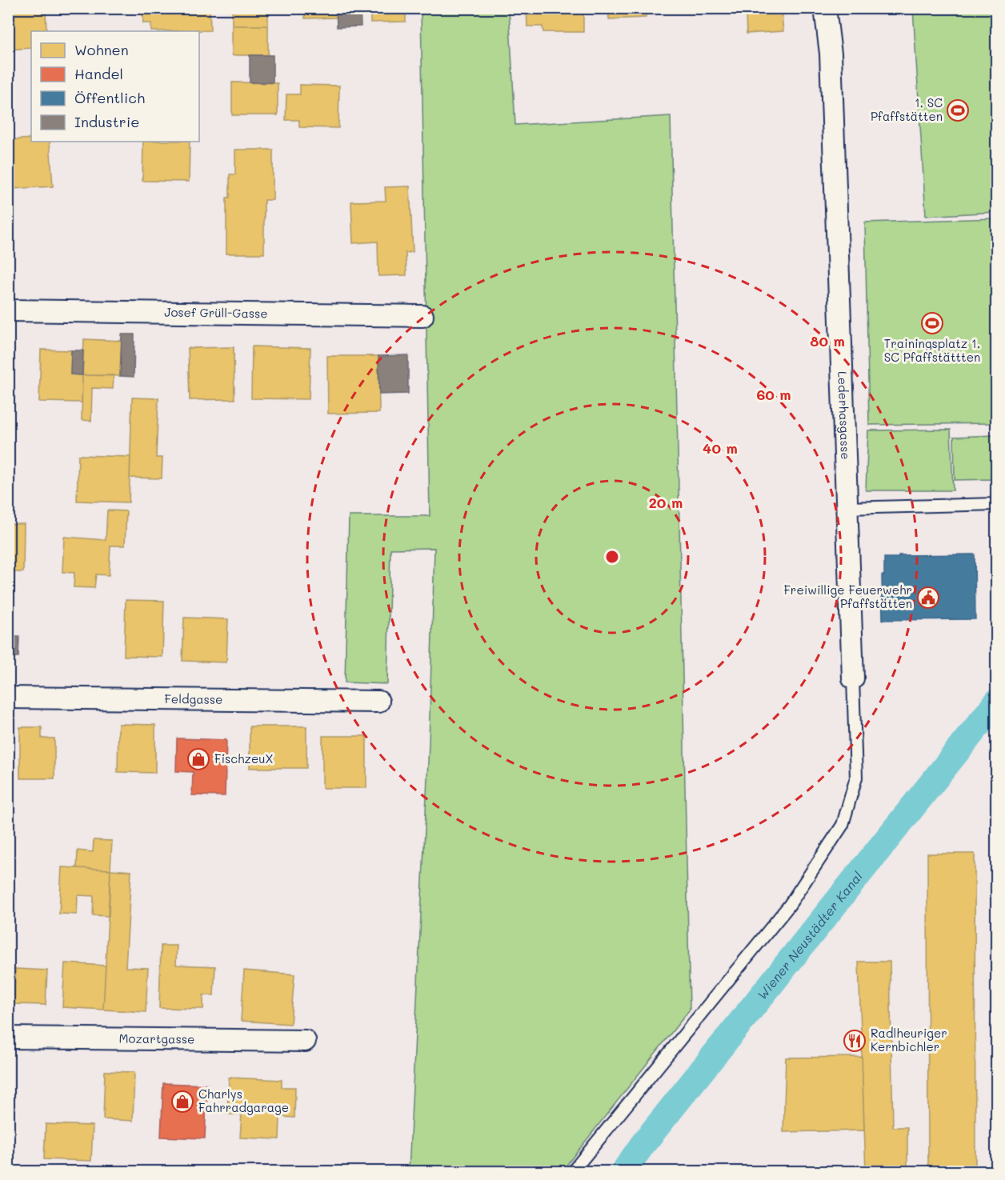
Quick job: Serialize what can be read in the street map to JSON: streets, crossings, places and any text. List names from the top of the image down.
{
  "streets": {
    "street": [
      "Josef Grüll-Gasse",
      "Lederhasgasse",
      "Feldgasse",
      "Mozartgasse"
    ]
  },
  "water": ["Wiener Neustädter Kanal"],
  "places": {
    "sports": ["1. SC Pfaffstätten", "Trainingsplatz 1. SC Pfaffstättten"],
    "public building": ["Freiwillige Feuerwehr Pfaffstätten"],
    "shop": ["FischzeuX", "Charlys Fahrradgarage"],
    "restaurant": ["Radlheuriger Kernbichler"]
  },
  "legend": [
    "Wohnen",
    "Handel",
    "Öffentlich",
    "Industrie"
  ],
  "rings": [
    "80 m",
    "60 m",
    "40 m",
    "20 m"
  ]
}
